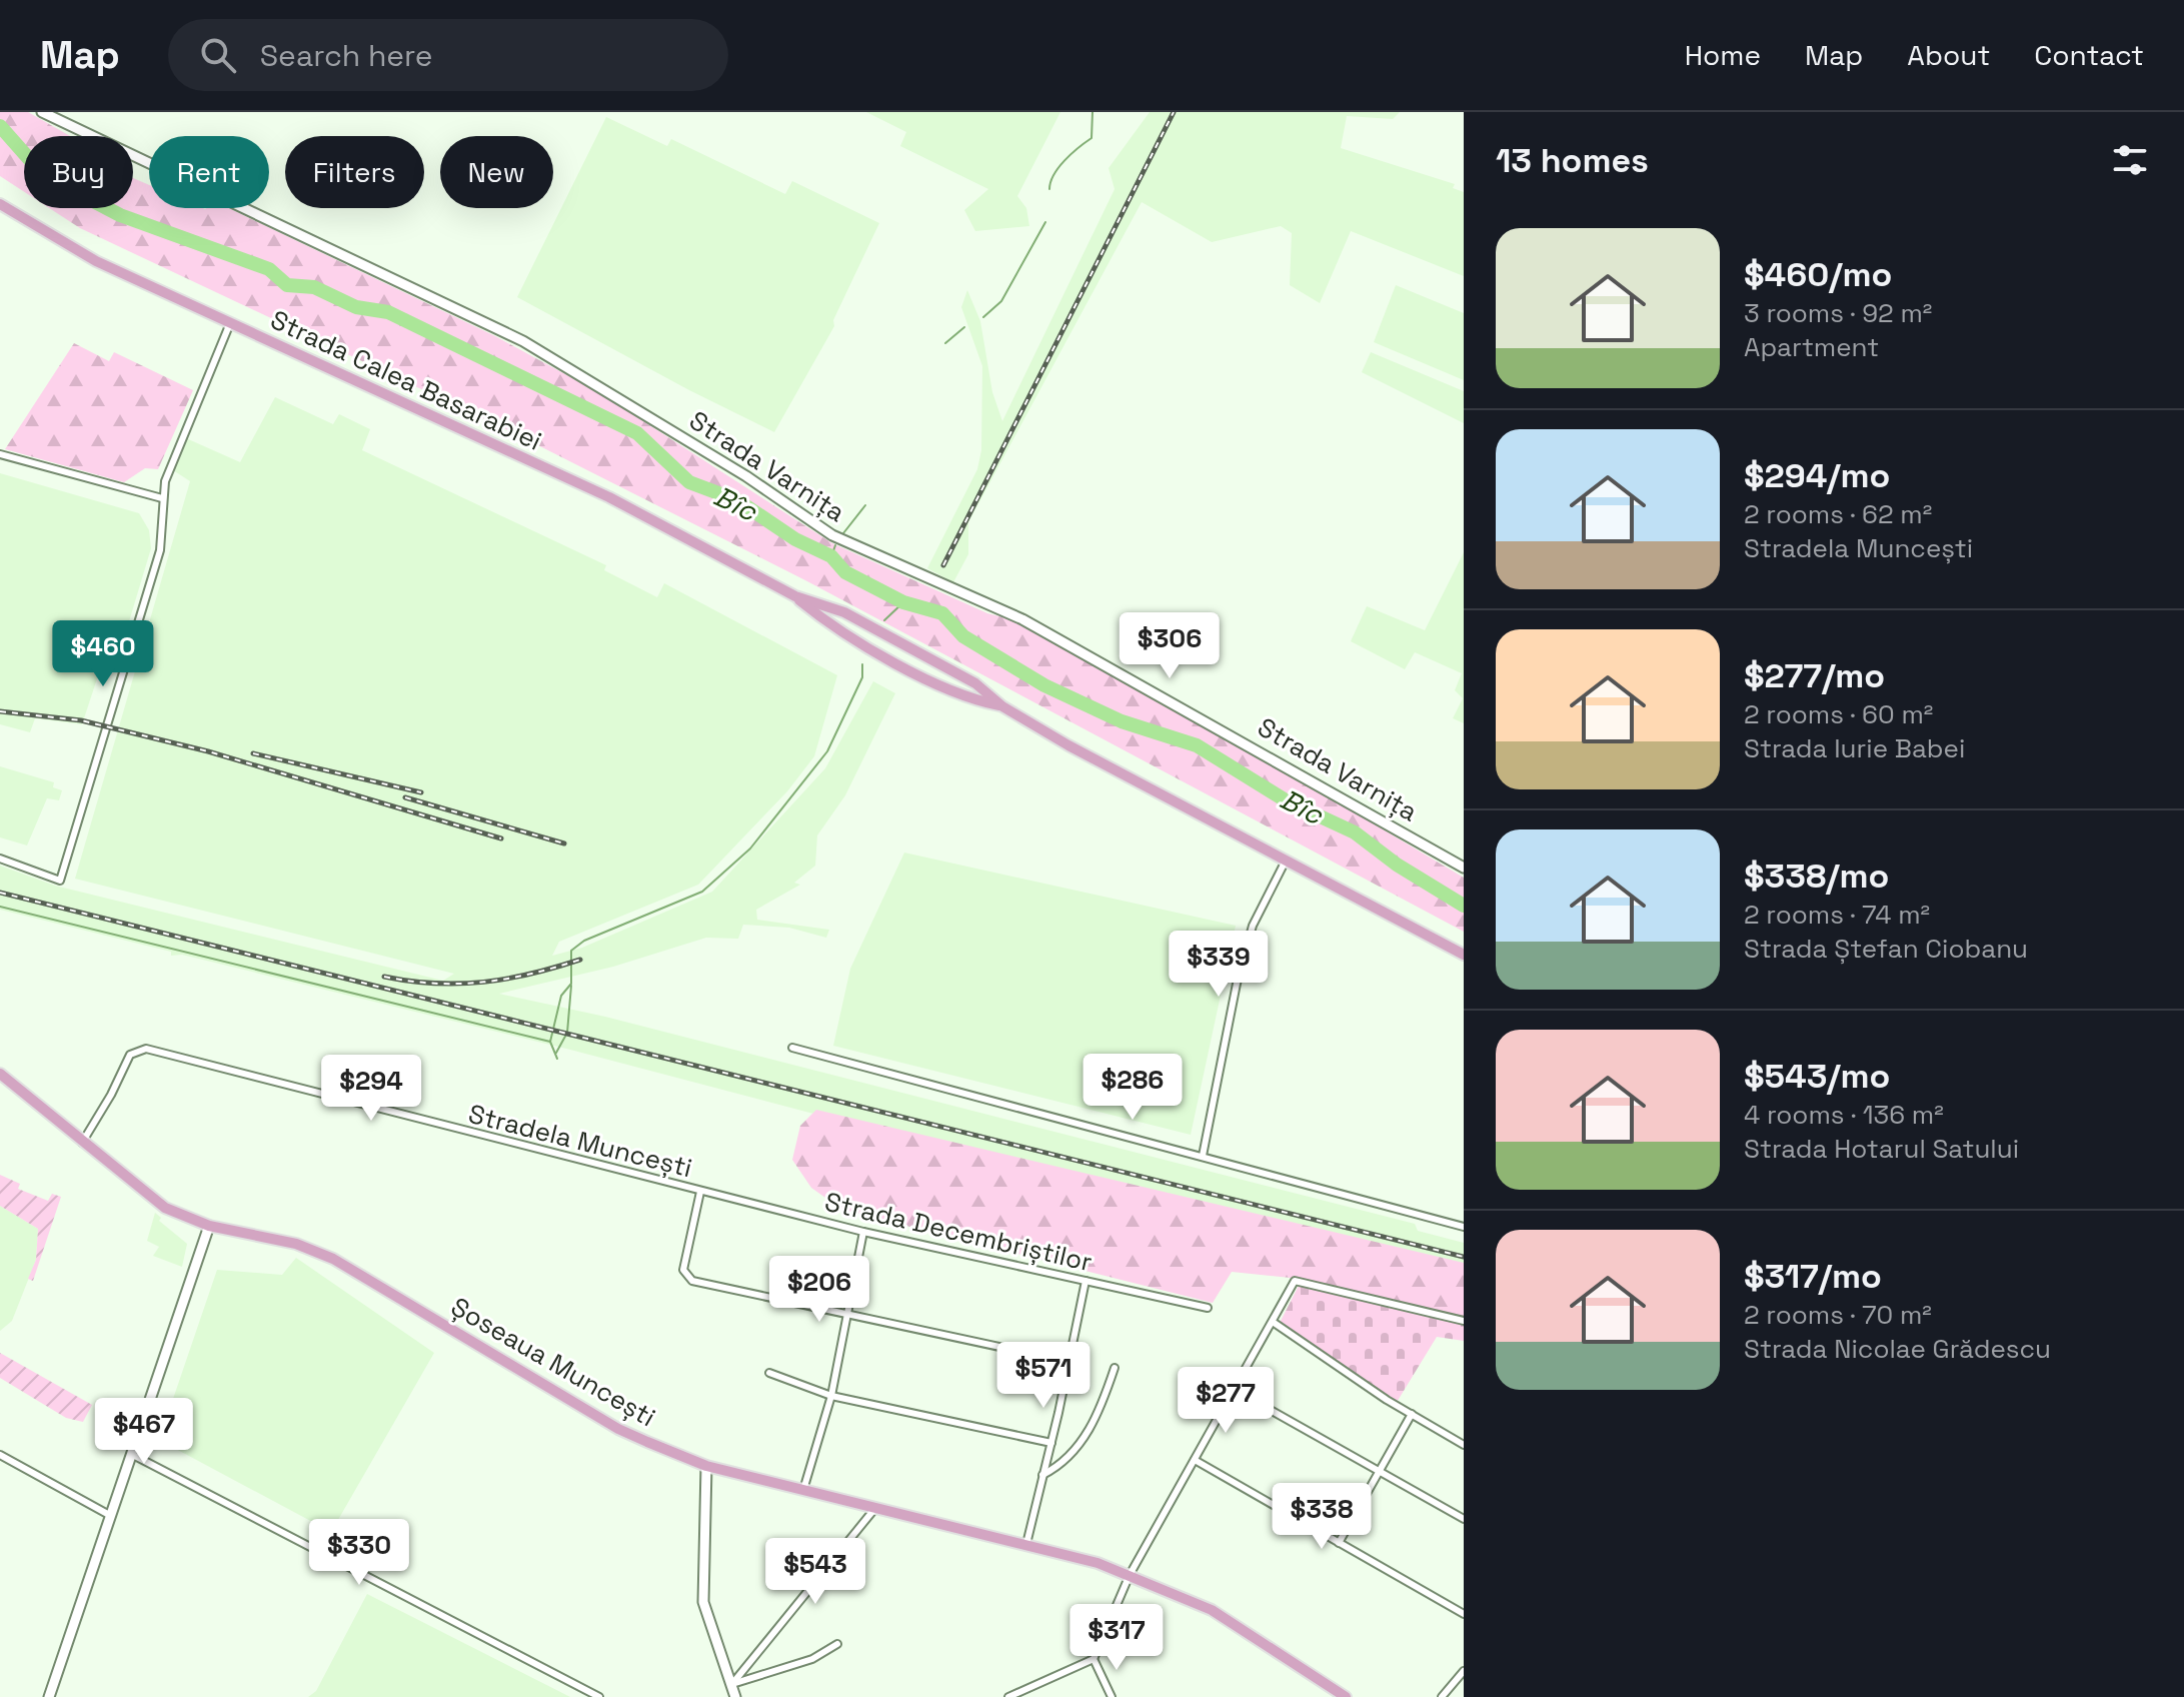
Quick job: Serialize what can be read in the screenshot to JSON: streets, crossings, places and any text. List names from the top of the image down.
{
  "streets": {
    "main road": ["Strada Calea Basarabiei", "Șoseaua Muncești"],
    "street": ["Strada Varnița", "Stradela Muncești", "Strada Decembriștilor"]
  },
  "crossings": [
    ["Stradela Muncești", "Strada Decembriștilor"],
    ["Stradela Muncești", "Șoseaua Muncești"]
  ],
  "water": ["Bîc"],
  "page": {
    "header": "Map",
    "search": "Search here",
    "nav": [
      "Home",
      "Map",
      "About",
      "Contact"
    ],
    "heading": "13 homes",
    "chip": [
      "Buy",
      "Rent",
      "Filters",
      "New"
    ],
    "list": [
      {
        "name": "$460/mo",
        "note": "3 rooms · 92 m² · Apartment"
      },
      {
        "name": "$294/mo",
        "note": "2 rooms · 62 m² · Stradela Muncești"
      },
      {
        "name": "$277/mo",
        "note": "2 rooms · 60 m² · Strada Iurie Babei"
      },
      {
        "name": "$338/mo",
        "note": "2 rooms · 74 m² · Strada Ștefan Ciobanu"
      },
      {
        "name": "$543/mo",
        "note": "4 rooms · 136 m² · Strada Hotarul Satului"
      },
      {
        "name": "$317/mo",
        "note": "2 rooms · 70 m² · Strada Nicolae Grădescu"
      }
    ],
    "price": [
      "$306",
      "$460",
      "$339",
      "$286",
      "$294",
      "$206",
      "$571",
      "$277",
      "$467",
      "$338",
      "$330",
      "$543",
      "$317"
    ]
  }
}
